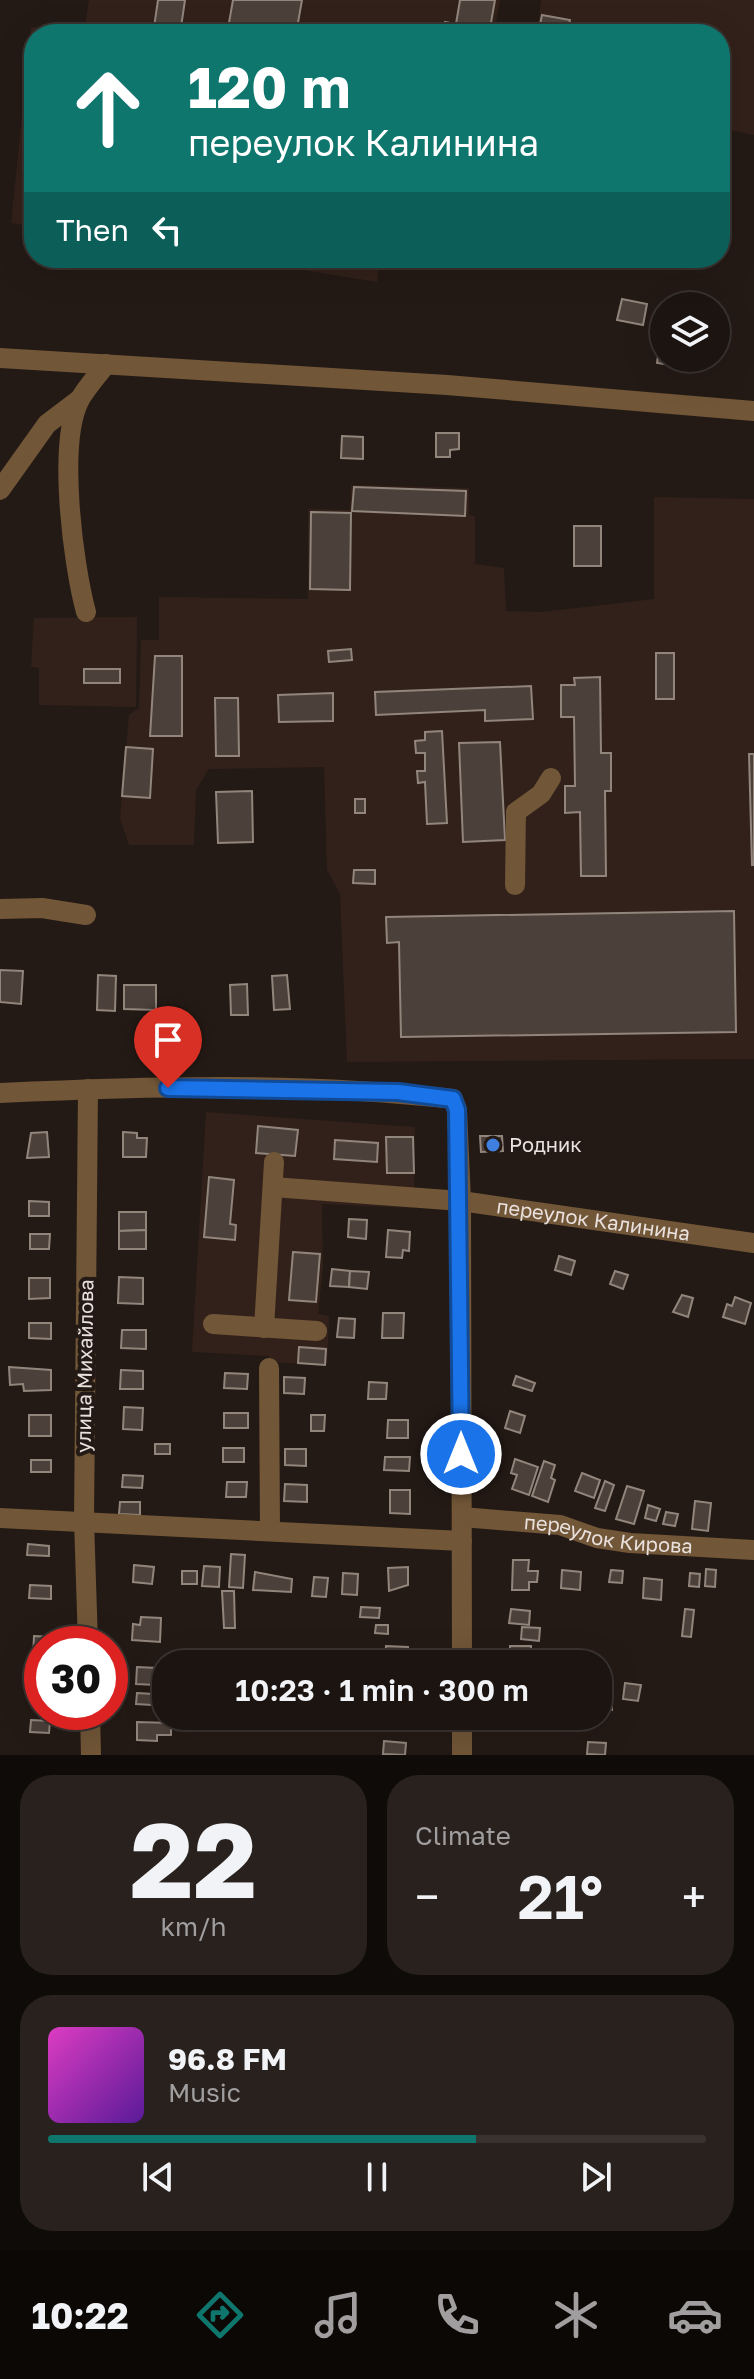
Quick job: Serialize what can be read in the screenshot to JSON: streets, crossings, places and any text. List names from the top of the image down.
{
  "streets": {
    "street": ["переулок Калинина", "улица Михайлова", "переулок Кирова"]
  },
  "places": ["Родник"],
  "page": {
    "turn": ["120 m", "переулок Калинина"],
    "then": "Then",
    "limit": "30",
    "trip": "10:23 · 1 min · 300 m",
    "tile": [
      ["22", "km/h"],
      "Climate"
    ],
    "heat": ["−", "21°", "+"],
    "song": ["96.8 FM", "Music"],
    "tabs": "10:22"
  }
}
